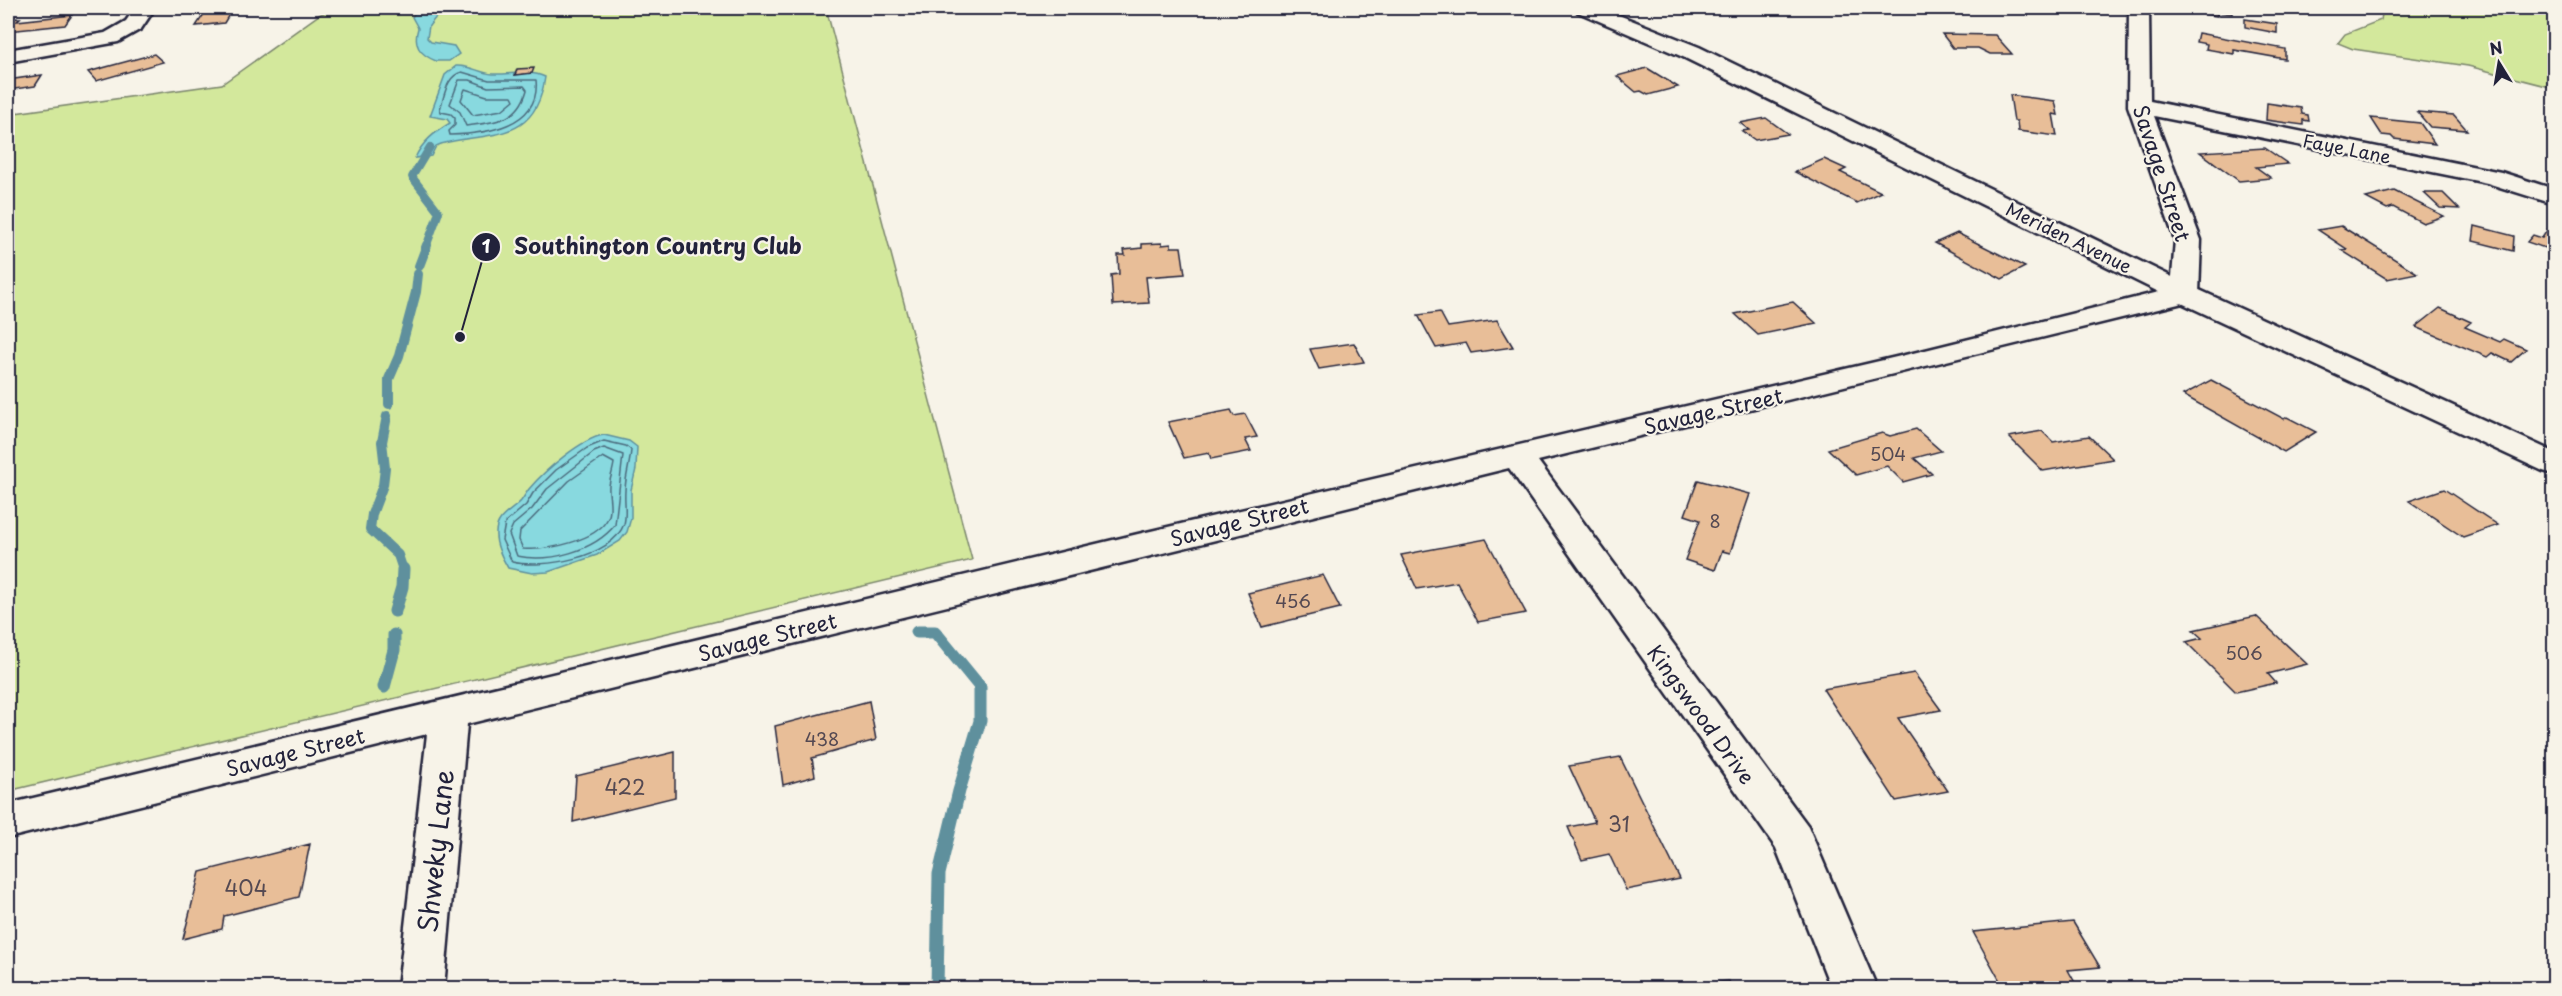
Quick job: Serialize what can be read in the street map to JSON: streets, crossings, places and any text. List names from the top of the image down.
{
  "streets": {
    "street": [
      "Faye Lane",
      "Savage Street",
      "Meriden Avenue",
      "Kingswood Drive",
      "Shweky Lane"
    ]
  },
  "crossings": [
    ["Faye Lane", "Savage Street"],
    ["Savage Street", "Meriden Avenue"],
    ["Savage Street", "Kingswood Drive"],
    ["Savage Street", "Shweky Lane"]
  ],
  "places": ["Southington Country Club"],
  "house_numbers": [
    "504",
    "8",
    "456",
    "506",
    "438",
    "422",
    "31",
    "404"
  ],
  "north": "top"
}
